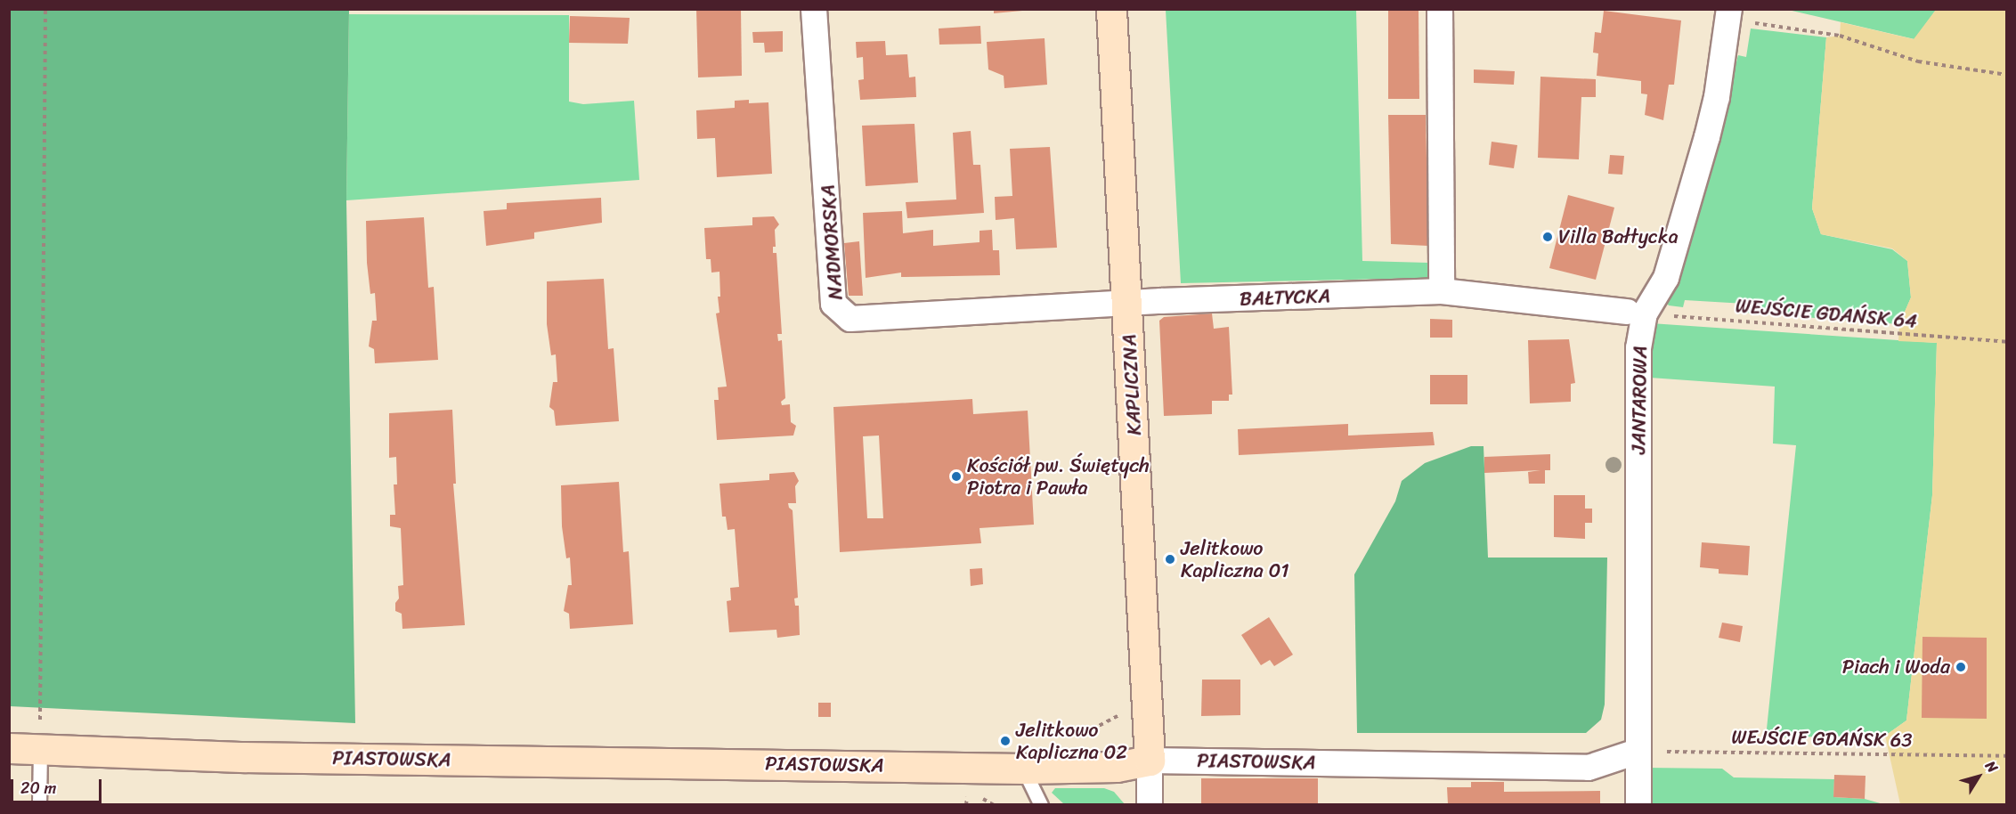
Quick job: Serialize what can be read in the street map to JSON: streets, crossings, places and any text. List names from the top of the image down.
{
  "streets": {
    "street": [
      "NADMORSKA",
      "BAŁTYCKA",
      "KAPLICZNA",
      "JANTAROWA",
      "PIASTOWSKA"
    ],
    "path": ["WEJŚCIE GDAŃSK 64", "WEJŚCIE GDAŃSK 63"]
  },
  "crossings": [
    ["NADMORSKA", "BAŁTYCKA"],
    ["NADMORSKA", "KAPLICZNA"],
    ["BAŁTYCKA", "WEJŚCIE GDAŃSK 64"],
    ["BAŁTYCKA", "KAPLICZNA"],
    ["BAŁTYCKA", "JANTAROWA"],
    ["WEJŚCIE GDAŃSK 64", "JANTAROWA"],
    ["KAPLICZNA", "PIASTOWSKA"],
    ["JANTAROWA", "WEJŚCIE GDAŃSK 63"],
    ["JANTAROWA", "PIASTOWSKA"],
    ["WEJŚCIE GDAŃSK 63", "PIASTOWSKA"]
  ],
  "places": [
    "Villa Bałtycka",
    "Kościół pw. Świętych Piotra i Pawła",
    "Jelitkowo Kapliczna 01",
    "Piach i Woda",
    "Jelitkowo Kapliczna 02"
  ],
  "scale_bar": "20 m",
  "north": "top right"
}
